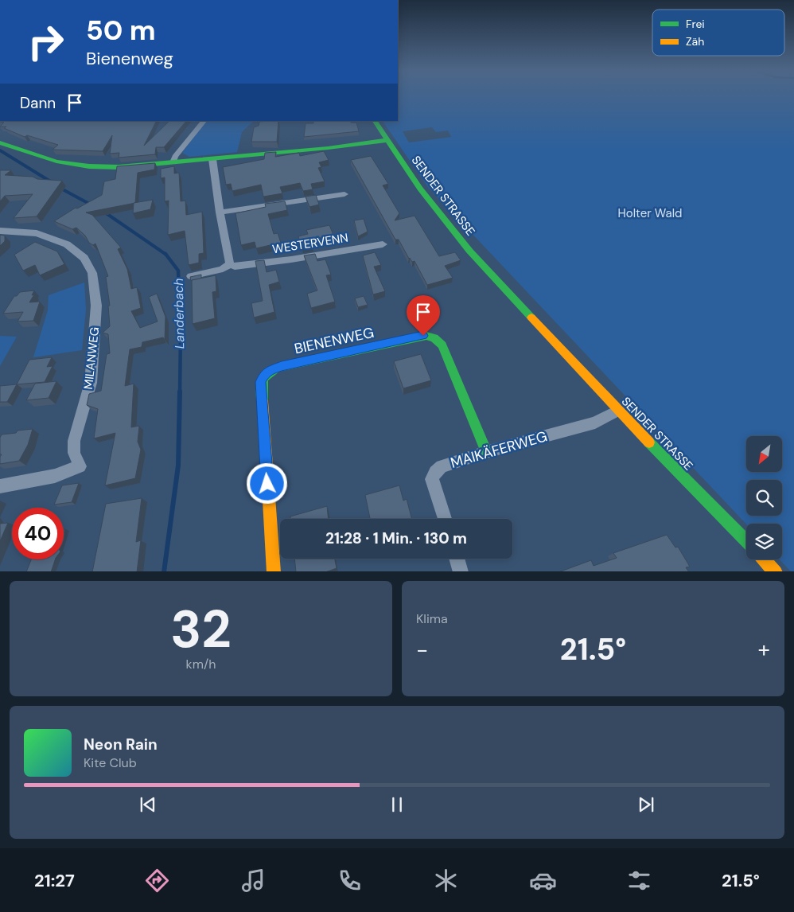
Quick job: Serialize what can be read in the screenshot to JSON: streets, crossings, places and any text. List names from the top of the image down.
{
  "streets": {
    "street": [
      "SENDER STRASSE",
      "WESTERVENN",
      "BIENENWEG",
      "MILANWEG",
      "MAIKÄFERWEG"
    ]
  },
  "crossings": [
    ["SENDER STRASSE", "MAIKÄFERWEG"],
    ["BIENENWEG", "MAIKÄFERWEG"]
  ],
  "water": ["Landerbach"],
  "parks": ["Holter Wald"],
  "legend": ["Frei", "Zäh"],
  "north": "bottom left",
  "page": {
    "turn": ["50 m", "Bienenweg"],
    "then": "Dann",
    "limit": "40",
    "trip": "21:28 · 1 Min. · 130 m",
    "tile": [
      ["32", "km/h"],
      "Klima"
    ],
    "heat": ["−", "21.5°", "+"],
    "song": ["Neon Rain", "Kite Club"],
    "tabs": ["21:27", "21.5°"]
  }
}
